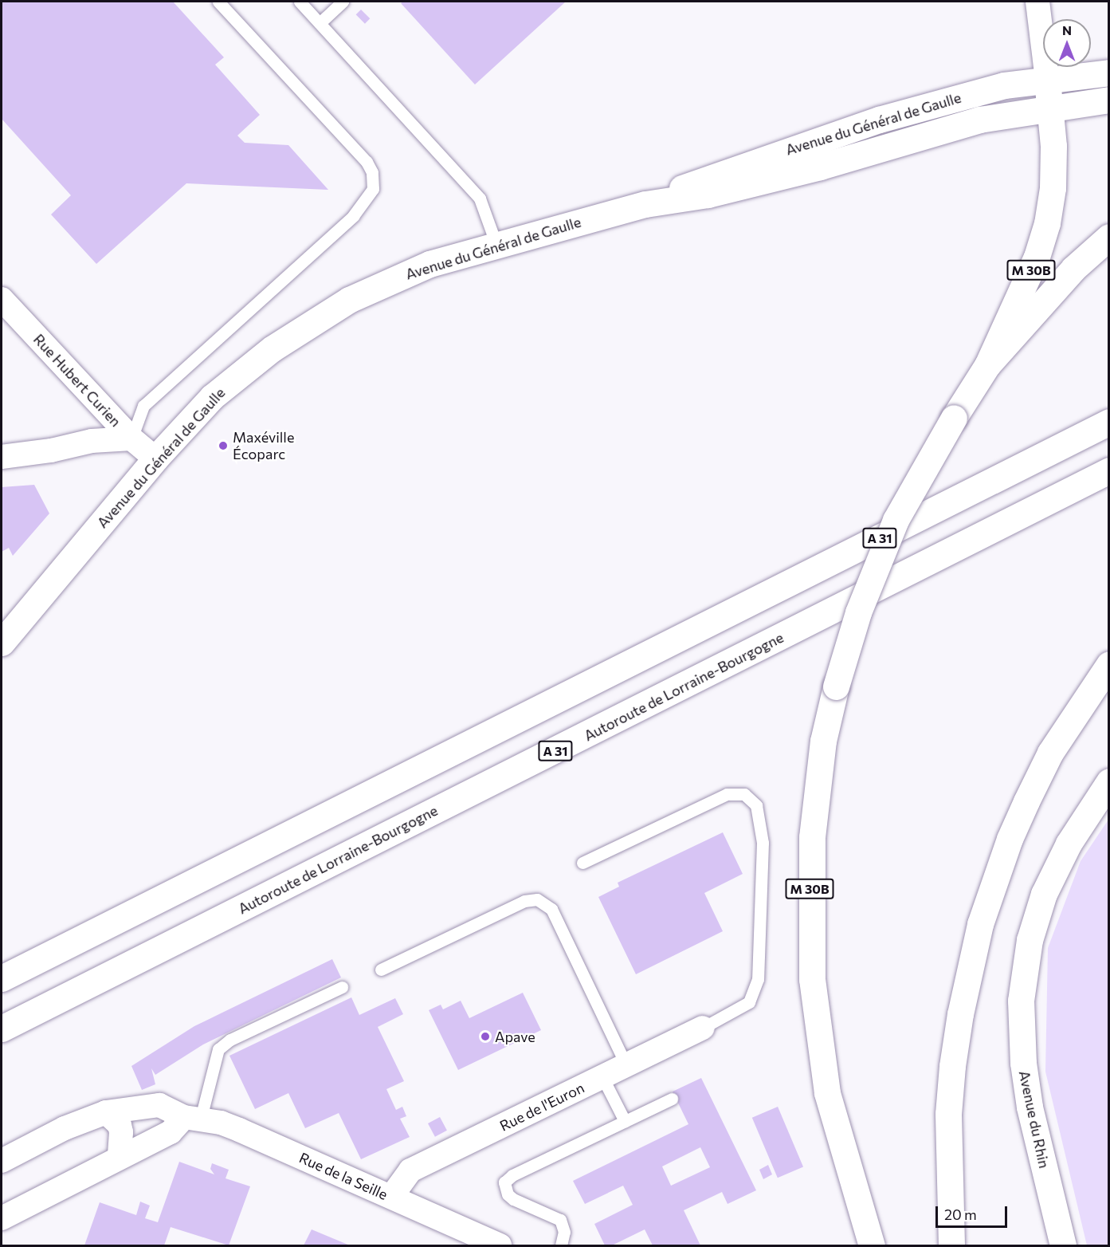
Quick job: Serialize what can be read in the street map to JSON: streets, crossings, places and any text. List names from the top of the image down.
{
  "streets": {
    "main road": [
      "Avenue du Général de Gaulle",
      "M 30B",
      "A 31",
      "Autoroute de Lorraine-Bourgogne",
      "Avenue du Rhin"
    ],
    "street": ["Rue Hubert Curien", "Rue de l'Euron", "Rue de la Seille"]
  },
  "crossings": [
    ["Avenue du Général de Gaulle", "M 30B"],
    ["Avenue du Général de Gaulle", "Rue Hubert Curien"],
    ["Rue de l'Euron", "Rue de la Seille"]
  ],
  "places": ["Maxéville Écoparc", "Apave"],
  "scale_bar": "20 m",
  "north": "top"
}
